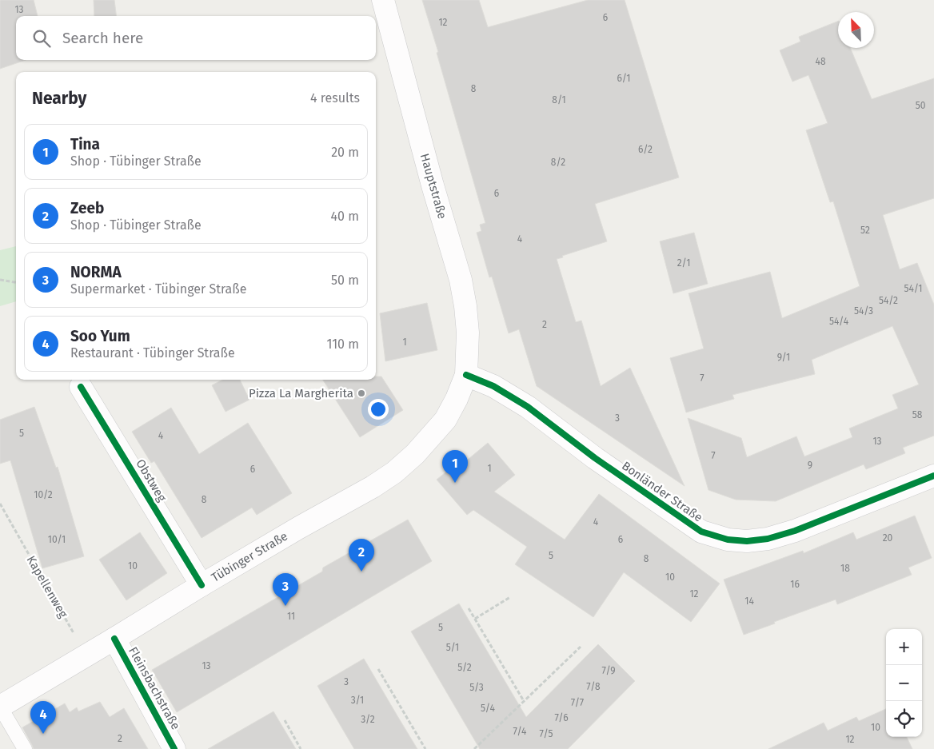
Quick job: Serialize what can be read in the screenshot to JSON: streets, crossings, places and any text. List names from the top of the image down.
{
  "streets": {
    "main road": [
      "Hauptstraße",
      "Obstweg",
      "Bonländer Straße",
      "Tübinger Straße",
      "Fleinsbachstraße"
    ],
    "path": ["Kapellenweg"]
  },
  "crossings": [
    ["Hauptstraße", "Bonländer Straße"],
    ["Hauptstraße", "Tübinger Straße"],
    ["Obstweg", "Tübinger Straße"],
    ["Bonländer Straße", "Tübinger Straße"],
    ["Tübinger Straße", "Fleinsbachstraße"]
  ],
  "places": ["Pizza La Margherita"],
  "house_numbers": [
    "13",
    "6",
    "12",
    "48",
    "6/1",
    "8",
    "8/1",
    "50",
    "6/2",
    "8/2",
    "6",
    "52",
    "4",
    "2/1",
    "54/1",
    "54/2",
    "54/3",
    "54/4",
    "2",
    "1",
    "9/1",
    "7",
    "58",
    "3",
    "5",
    "4",
    "13",
    "7",
    "9",
    "1",
    "6",
    "10/2",
    "8",
    "4",
    "20",
    "10/1",
    "6",
    "5",
    "8",
    "10",
    "18",
    "10",
    "16",
    "12",
    "14",
    "11",
    "5",
    "5/1",
    "13",
    "5/2",
    "7/9",
    "3",
    "7/8",
    "5/3",
    "3/1",
    "7/7",
    "5/4",
    "7/6",
    "3/2",
    "10",
    "7/4",
    "7/5",
    "2",
    "12"
  ],
  "north": "top left",
  "page": {
    "search": "Search here",
    "heading": ["Nearby", "4 results"],
    "list": [
      {
        "mark": "1",
        "name": "Tina",
        "note": "Shop · Tübinger Straße",
        "value": "20 m"
      },
      {
        "mark": "2",
        "name": "Zeeb",
        "note": "Shop · Tübinger Straße",
        "value": "40 m"
      },
      {
        "mark": "3",
        "name": "NORMA",
        "note": "Supermarket · Tübinger Straße",
        "value": "50 m"
      },
      {
        "mark": "4",
        "name": "Soo Yum",
        "note": "Restaurant · Tübinger Straße",
        "value": "110 m"
      }
    ],
    "pins": [
      "1",
      "2",
      "3",
      "4"
    ],
    "map_buttons": ["+", "−"]
  }
}
